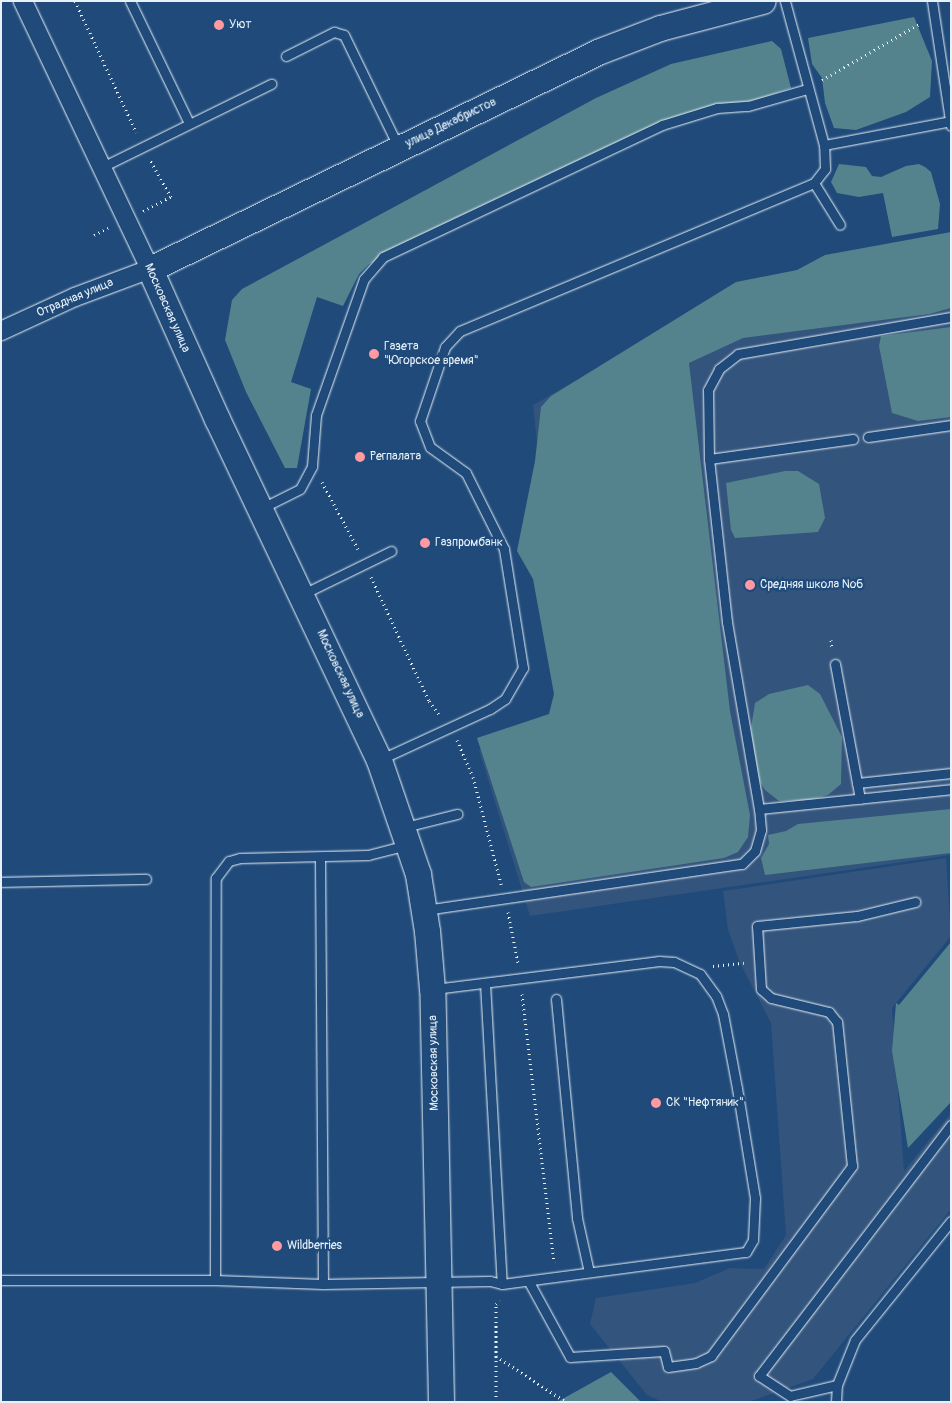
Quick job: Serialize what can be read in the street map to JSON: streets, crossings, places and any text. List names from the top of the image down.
{
  "streets": {
    "main road": ["улица Декабристов", "Московская улица"],
    "street": ["Отрадная улица"]
  },
  "crossings": [
    ["улица Декабристов", "Отрадная улица"],
    ["улица Декабристов", "Московская улица"],
    ["Отрадная улица", "Московская улица"]
  ],
  "places": [
    "Уют",
    "Газета \"Югорское время\"",
    "Регпалата",
    "Газпромбанк",
    "Средняя школа №6",
    "СК \"Нефтяник\"",
    "Wildberries"
  ]
}
